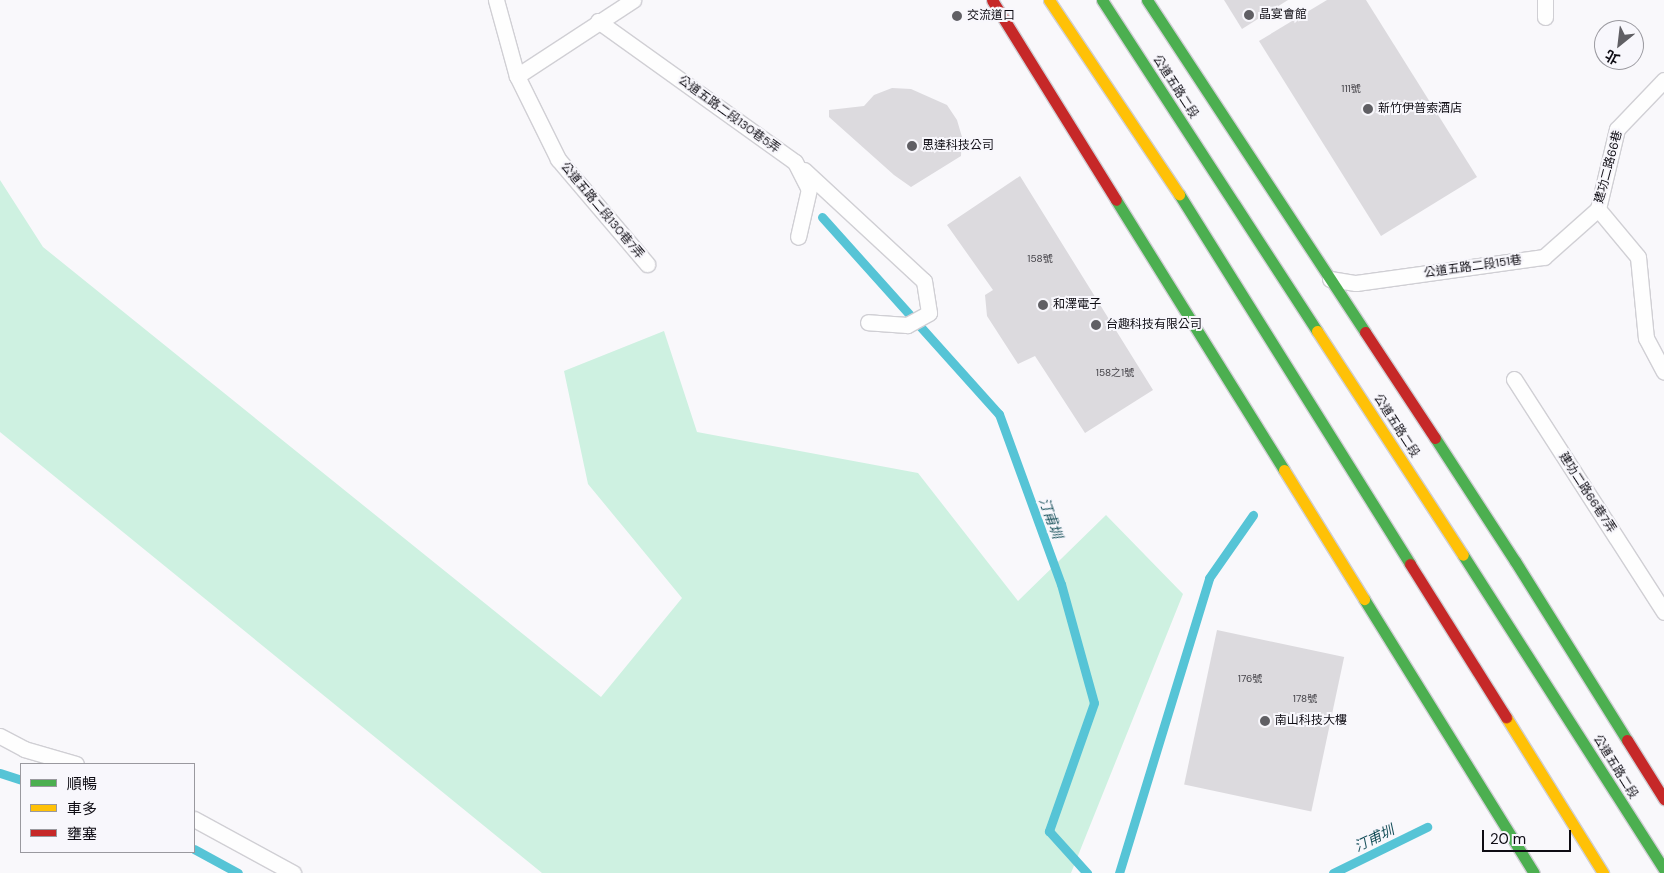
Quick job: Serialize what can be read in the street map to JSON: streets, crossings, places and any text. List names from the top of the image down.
{
  "streets": {
    "street": ["公道五路二段"],
    "lane": [
      "公道五路二段130巷5弄",
      "建功二路66巷",
      "公道五路二段130巷7弄",
      "公道五路二段151巷",
      "建功二路66巷7弄"
    ]
  },
  "crossings": [
    ["公道五路二段", "公道五路二段151巷"],
    ["建功二路66巷", "公道五路二段151巷"]
  ],
  "water": ["汀甫圳"],
  "places": [
    "晶宴會館",
    "交流道口",
    "新竹伊普索酒店",
    "思達科技公司",
    "和澤電子",
    "台趣科技有限公司",
    "南山科技大樓"
  ],
  "house_numbers": [
    "111號",
    "158號",
    "158之1號",
    "176號",
    "178號"
  ],
  "legend": ["順暢", "車多", "壅塞"],
  "scale_bar": "20 m",
  "north": "bottom left"
}
